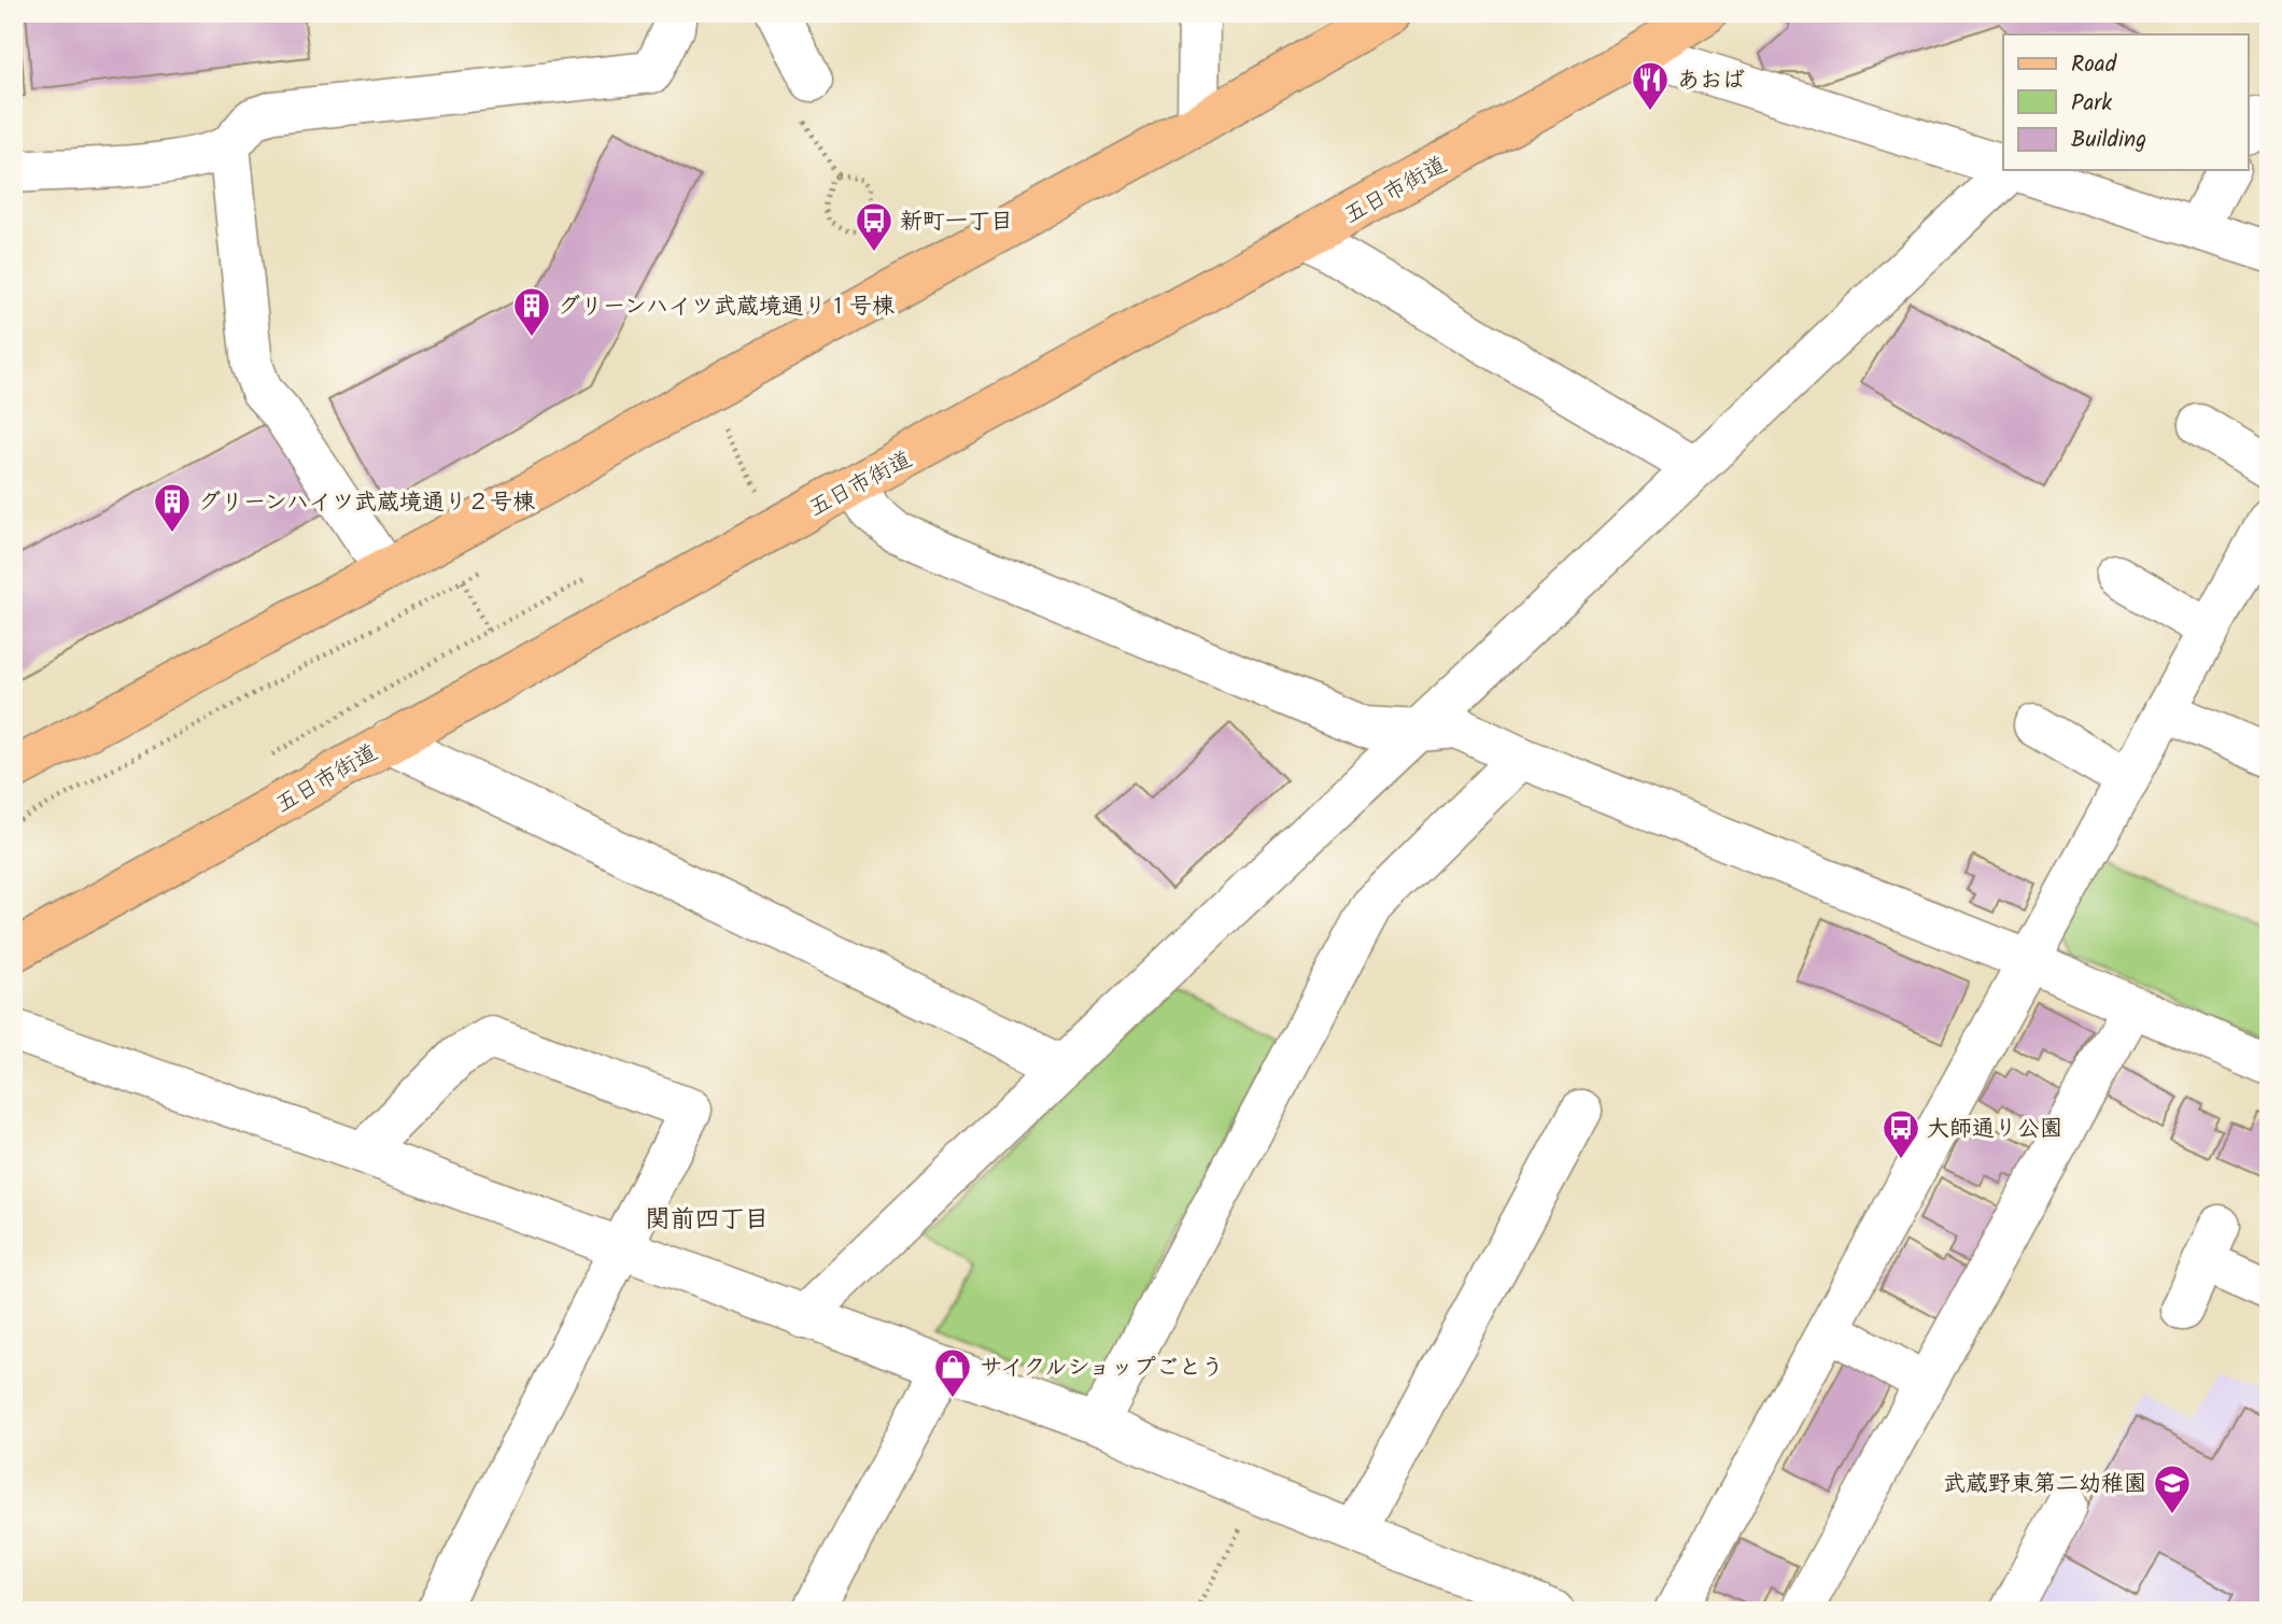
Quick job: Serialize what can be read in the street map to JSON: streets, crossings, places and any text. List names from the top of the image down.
{
  "streets": {
    "main road": ["五日市街道"]
  },
  "districts": ["関前四丁目"],
  "places": {
    "restaurant": ["あおば"],
    "bus stop": ["新町一丁目", "大師通り公園"],
    "building": ["グリーンハイツ武蔵境通り１号棟", "グリーンハイツ武蔵境通り２号棟"],
    "shop": ["サイクルショップごとう"],
    "school or university": ["武蔵野東第二幼稚園"]
  },
  "legend": ["Road", "Park", "Building"]
}
